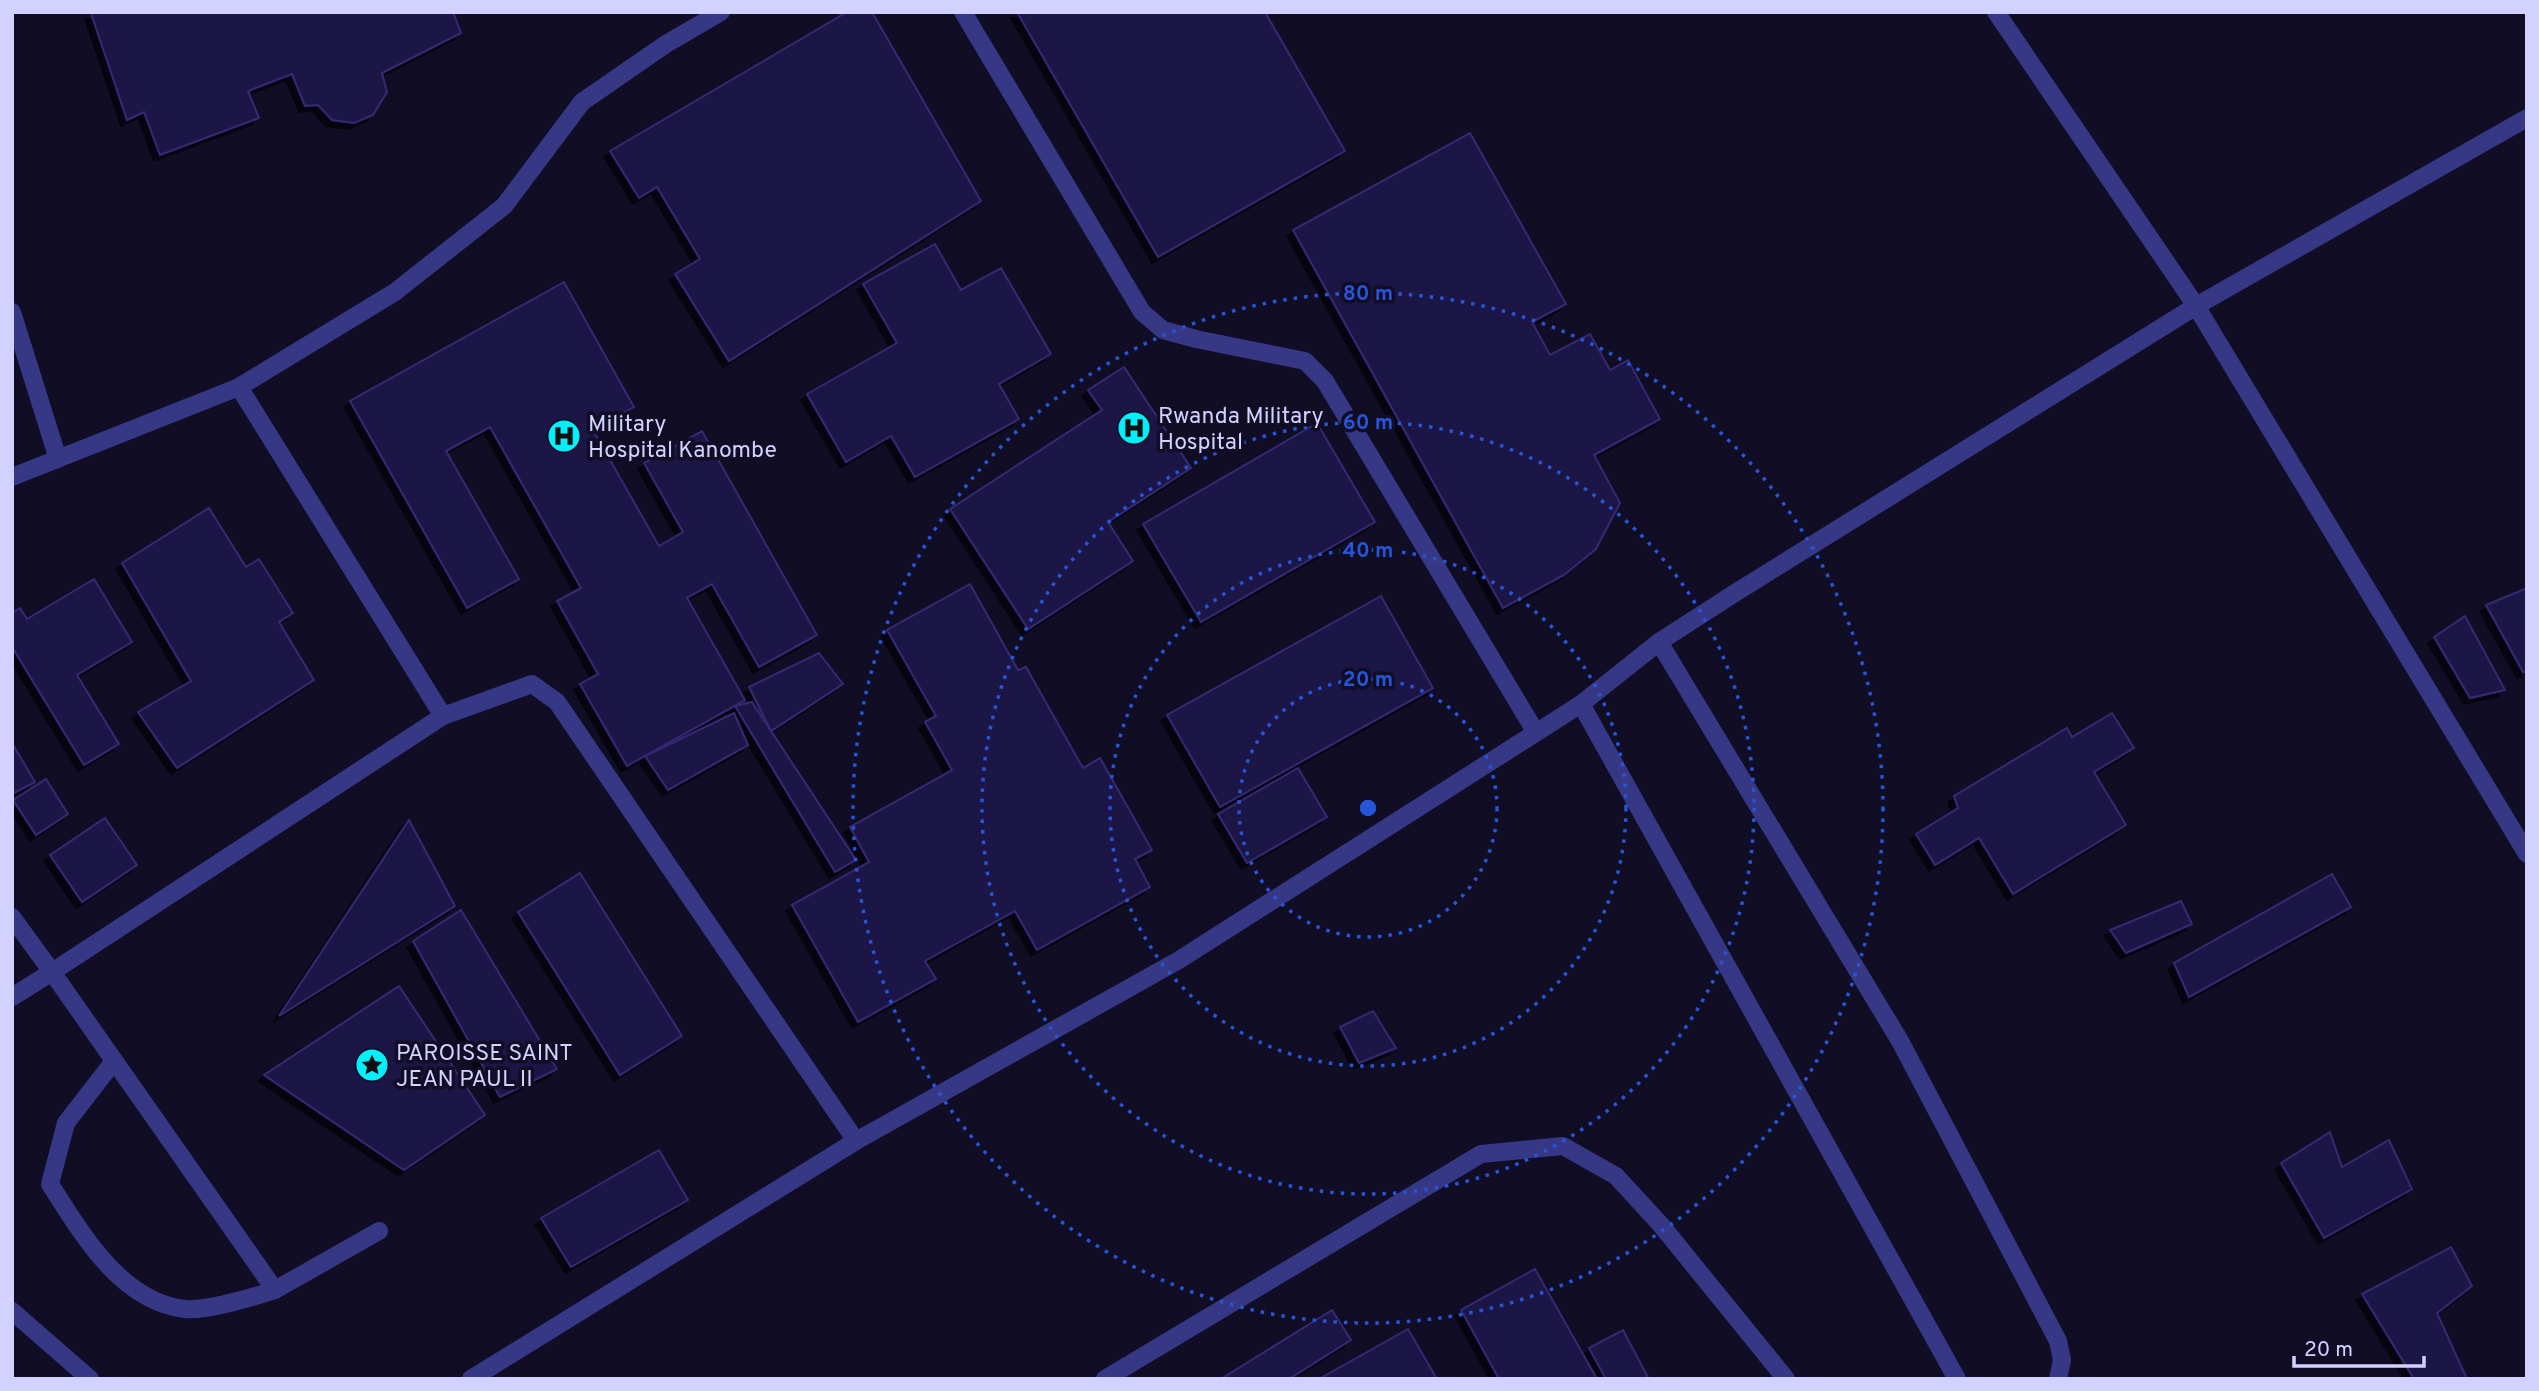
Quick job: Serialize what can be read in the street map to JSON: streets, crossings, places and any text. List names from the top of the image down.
{
  "places": {
    "hospital": ["Rwanda Military Hospital", "Military Hospital Kanombe"],
    "place": ["PAROISSE SAINT JEAN PAUL II"]
  },
  "scale_bar": "20 m",
  "rings": [
    "80 m",
    "60 m",
    "40 m",
    "20 m"
  ]
}
